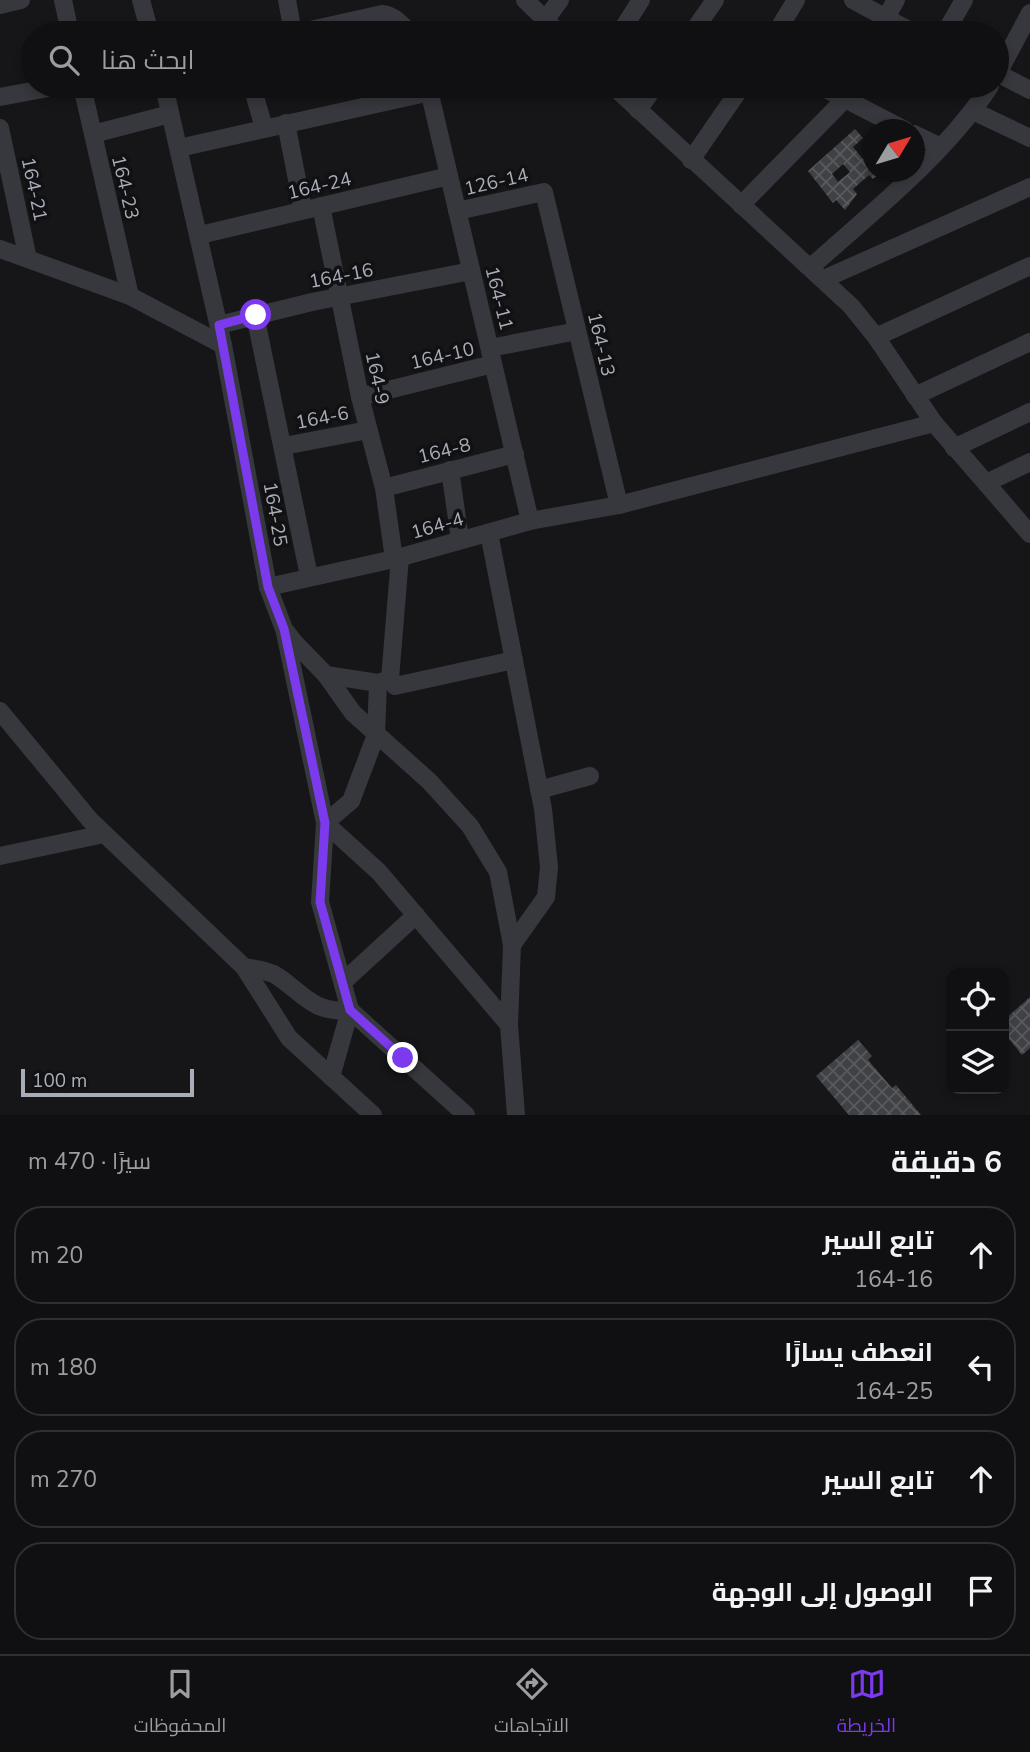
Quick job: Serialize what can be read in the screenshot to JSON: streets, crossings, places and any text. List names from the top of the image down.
{
  "streets": {
    "street": [
      "126-14",
      "164-24",
      "164-23",
      "164-21",
      "164-16",
      "164-11",
      "164-13",
      "164-10",
      "164-9",
      "164-6",
      "164-8",
      "164-25",
      "164-4"
    ]
  },
  "crossings": [
    ["126-14", "164-11"],
    ["126-14", "164-13"],
    ["164-24", "164-11"],
    ["164-24", "164-9"],
    ["164-24", "164-25"],
    ["164-16", "164-11"],
    ["164-16", "164-9"],
    ["164-16", "164-25"],
    ["164-11", "164-10"],
    ["164-11", "164-8"],
    ["164-11", "164-4"],
    ["164-13", "164-10"],
    ["164-13", "164-4"],
    ["164-10", "164-9"],
    ["164-9", "164-6"],
    ["164-9", "164-8"],
    ["164-9", "164-25"],
    ["164-9", "164-4"],
    ["164-25", "164-4"]
  ],
  "scale_bar": "100 m",
  "north": "top right",
  "page": {
    "search": "ابحث هنا",
    "scale": "100 m",
    "heading": ["6 دقيقة", "سيرًا · 470 m"],
    "list": [
      ["تابع السير", "164-16", "20 m"],
      ["انعطف يسارًا", "164-25", "180 m"],
      ["تابع السير", "270 m"],
      "الوصول إلى الوجهة"
    ],
    "nav": ["الخريطة", "الاتجاهات", "المحفوظات"]
  }
}
